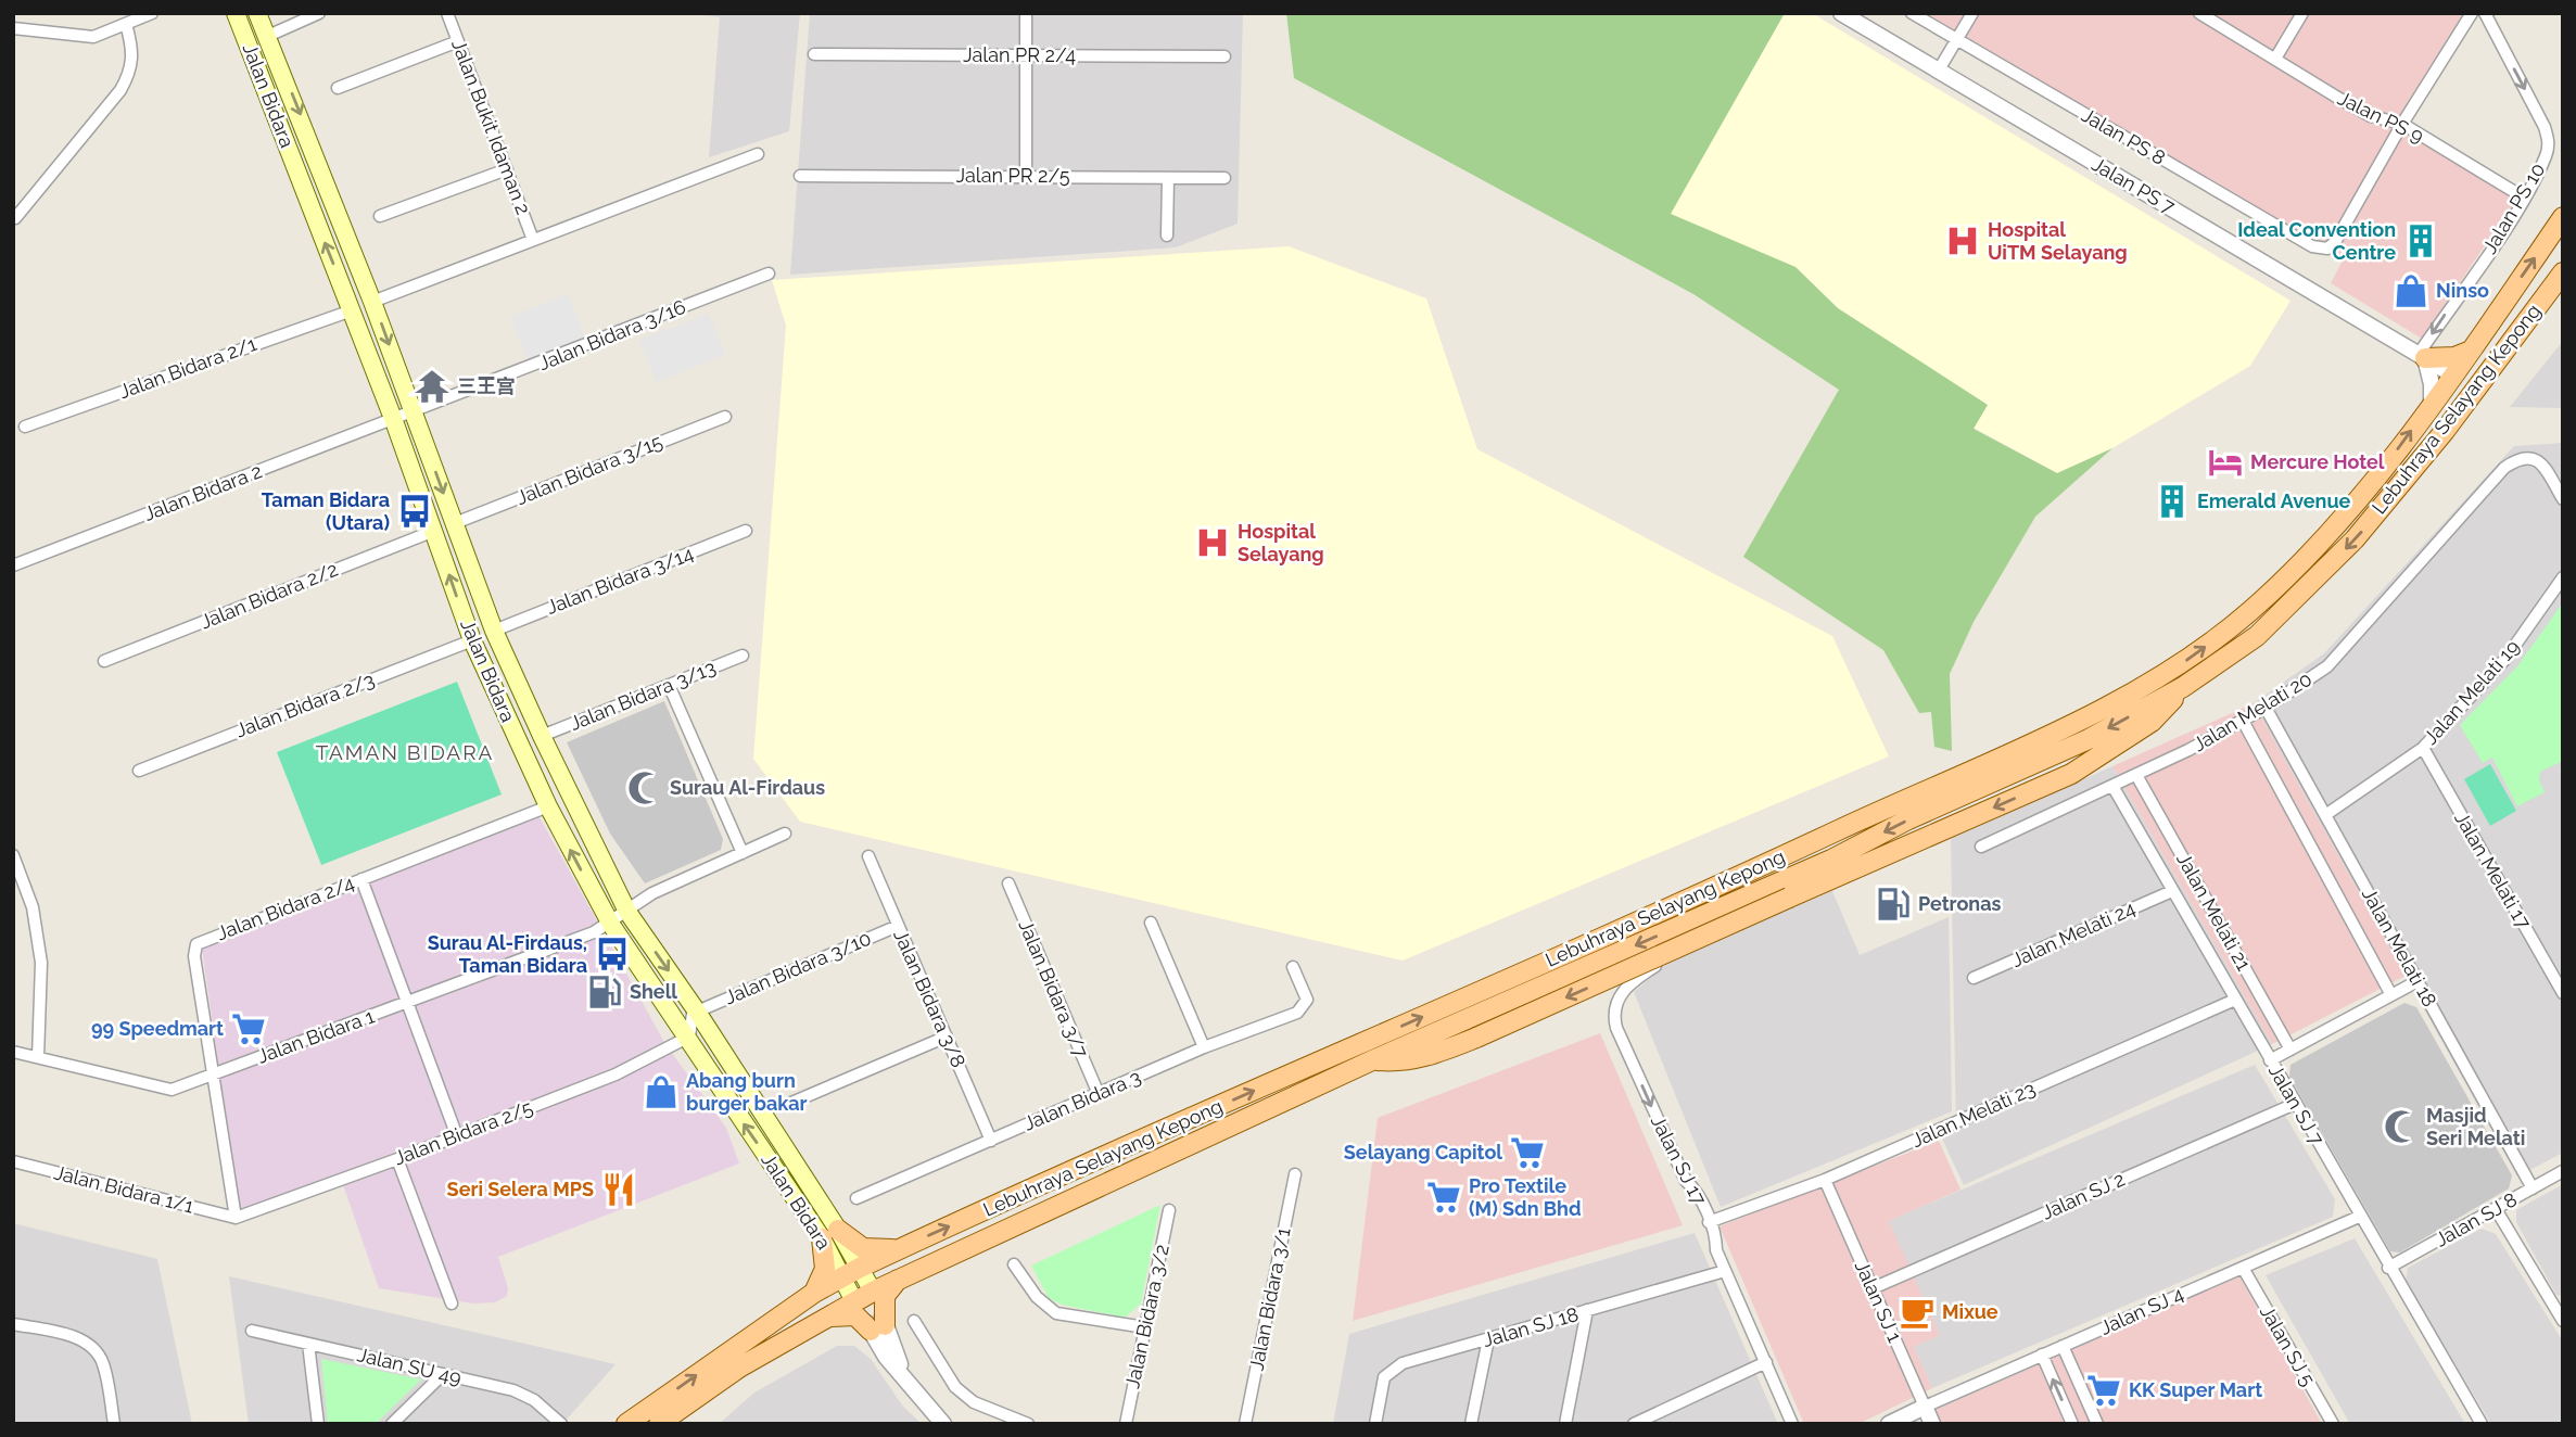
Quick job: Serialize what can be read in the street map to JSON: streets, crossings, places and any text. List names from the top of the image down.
{
  "streets": {
    "main road": ["Jalan Bidara", "Lebuhraya Selayang Kepong"],
    "street": [
      "Jalan PR 2/4",
      "Jalan PS 9",
      "Jalan Bukit Idaman 2",
      "Jalan PS 8",
      "Jalan PR 2/5",
      "Jalan PS 7",
      "Jalan PS 10",
      "Jalan Bidara 3/16",
      "Jalan Bidara 2/1",
      "Jalan Bidara 3/15",
      "Jalan Bidara 2",
      "Jalan Bidara 3/14",
      "Jalan Bidara 2/2",
      "Jalan Melati 19",
      "Jalan Bidara 3/13",
      "Jalan Bidara 2/3",
      "Jalan Melati 20",
      "Jalan Melati 17",
      "Jalan Bidara 2/4",
      "Jalan Melati 21",
      "Jalan Melati 24",
      "Jalan Melati 18",
      "Jalan Bidara 3/10",
      "Jalan Bidara 3/7",
      "Jalan Bidara 3/8",
      "Jalan Bidara 1",
      "Jalan Bidara 3",
      "Jalan SJ 7",
      "Jalan Melati 23",
      "Jalan Bidara 2/5",
      "Jalan SJ 17",
      "Jalan Bidara 1/1",
      "Jalan SJ 2",
      "Jalan SJ 8",
      "Jalan Bidara 3/1",
      "Jalan SJ 1",
      "Jalan SJ 4",
      "Jalan Bidara 3/2",
      "Jalan SJ 18",
      "Jalan SJ 5",
      "Jalan SU 49"
    ]
  },
  "crossings": [
    ["Jalan Bidara", "Jalan Bukit Idaman 2"],
    ["Jalan Bidara", "Jalan Bidara 3/16"],
    ["Jalan Bidara", "Jalan Bidara 2/1"],
    ["Jalan Bidara", "Lebuhraya Selayang Kepong"],
    ["Jalan Bidara", "Jalan Bidara 3/15"],
    ["Jalan Bidara", "Jalan Bidara 2"],
    ["Jalan Bidara", "Jalan Bidara 3/14"],
    ["Jalan Bidara", "Jalan Bidara 2/2"],
    ["Jalan Bidara", "Jalan Bidara 3/13"],
    ["Jalan Bidara", "Jalan Bidara 2/3"],
    ["Jalan Bidara", "Jalan Bidara 2/4"],
    ["Jalan Bidara", "Jalan Bidara 3/10"],
    ["Jalan Bidara", "Jalan Bidara 1"],
    ["Jalan Bidara", "Jalan Bidara 2/5"],
    ["Jalan PS 9", "Jalan PS 8"],
    ["Jalan PS 9", "Jalan PS 10"],
    ["Jalan PS 7", "Jalan PS 10"],
    ["Jalan PS 7", "Lebuhraya Selayang Kepong"],
    ["Jalan Bidara 3/16", "Jalan Bidara 2"],
    ["Lebuhraya Selayang Kepong", "Jalan SJ 17"],
    ["Jalan Melati 19", "Jalan Melati 17"],
    ["Jalan Melati 19", "Jalan Melati 18"],
    ["Jalan Melati 20", "Jalan Melati 21"],
    ["Jalan Melati 20", "Jalan Melati 18"],
    ["Jalan Melati 20", "Jalan SJ 7"],
    ["Jalan Bidara 2/4", "Jalan Bidara 1"],
    ["Jalan Bidara 2/4", "Jalan Bidara 2/5"],
    ["Jalan Bidara 2/4", "Jalan Bidara 1/1"],
    ["Jalan Melati 24", "Jalan SJ 7"],
    ["Jalan Melati 18", "Jalan SJ 8"],
    ["Jalan Bidara 3/10", "Jalan Bidara 3/8"],
    ["Jalan Bidara 3/7", "Jalan Bidara 3"],
    ["Jalan Bidara 3/8", "Jalan Bidara 3"],
    ["Jalan SJ 7", "Jalan Melati 23"],
    ["Jalan SJ 7", "Jalan SJ 2"],
    ["Jalan SJ 7", "Jalan SJ 8"],
    ["Jalan SJ 7", "Jalan SJ 4"],
    ["Jalan Melati 23", "Jalan SJ 17"],
    ["Jalan Melati 23", "Jalan SJ 1"],
    ["Jalan Bidara 2/5", "Jalan Bidara 1/1"],
    ["Jalan SJ 17", "Jalan SJ 18"],
    ["Jalan SJ 2", "Jalan SJ 1"],
    ["Jalan SJ 1", "Jalan SJ 4"],
    ["Jalan SJ 4", "Jalan SJ 5"]
  ],
  "one_way": ["Jalan PS 10", "Jalan SJ 17"],
  "districts": ["TAMAN BIDARA"],
  "places": {
    "hospital": ["Hospital UiTM Selayang", "Hospital Selayang"],
    "building": ["Ideal Convention Centre", "Emerald Avenue"],
    "shop": ["Ninso", "Abang burn burger bakar"],
    "temple": ["三王宫"],
    "hotel": ["Mercure Hotel"],
    "bus stop": ["Taman Bidara (Utara)", "Surau Al-Firdaus, Taman Bidara"],
    "mosque": ["Surau Al-Firdaus", "Masjid Seri Melati"],
    "fuel station": ["Petronas", "Shell"],
    "supermarket": [
      "99 Speedmart",
      "Selayang Capitol",
      "Pro Textile (M) Sdn Bhd",
      "KK Super Mart"
    ],
    "restaurant": ["Seri Selera MPS"],
    "cafe": ["Mixue"]
  }
}
